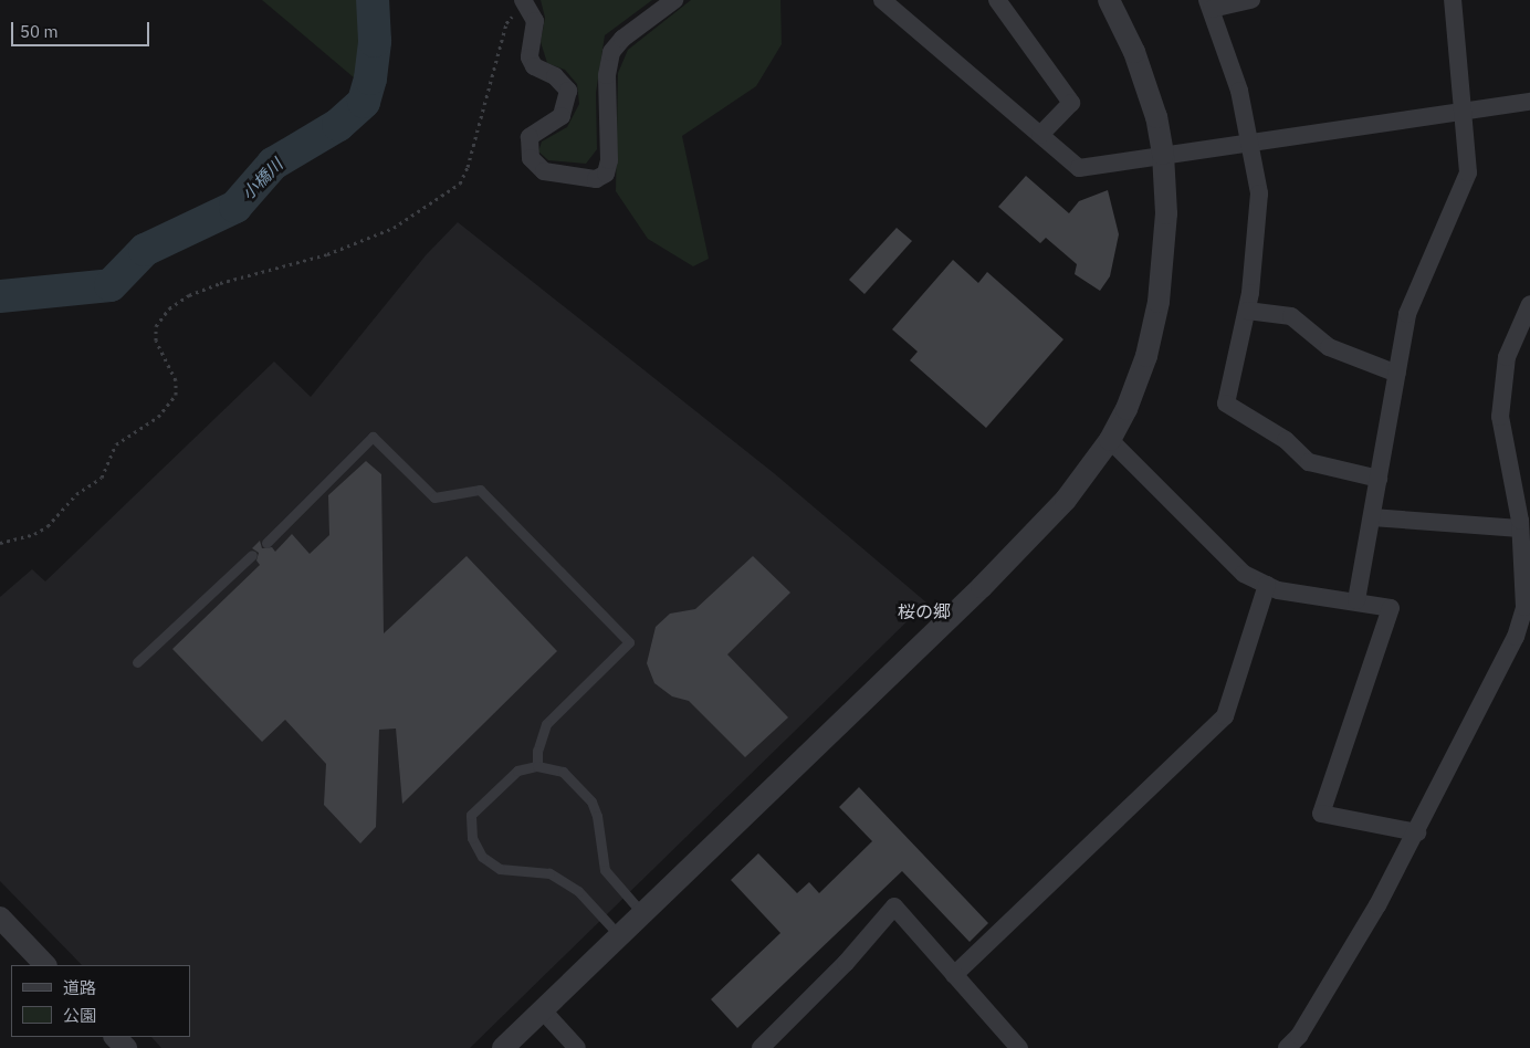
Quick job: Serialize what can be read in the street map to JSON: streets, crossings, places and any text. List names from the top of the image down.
{
  "districts": ["桜の郷"],
  "water": ["小橋川"],
  "legend": ["道路", "公園"],
  "scale_bar": "50 m"
}
